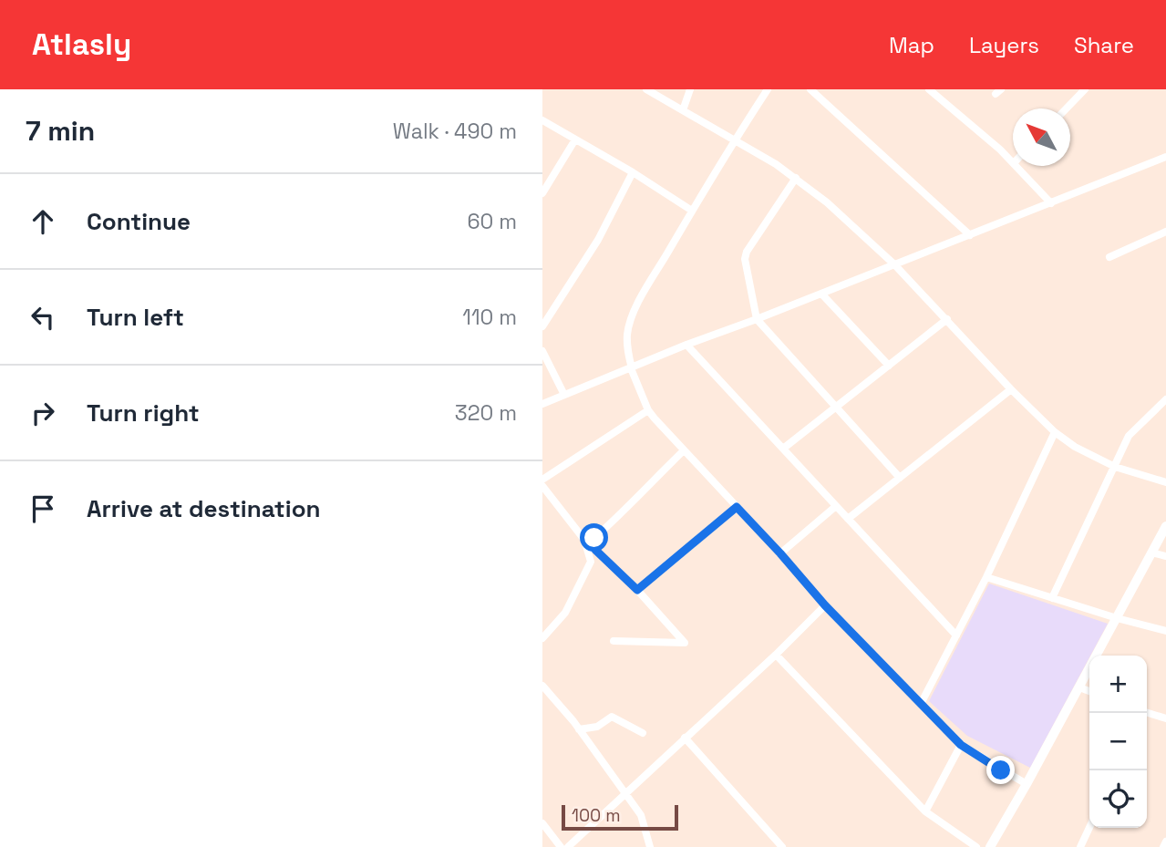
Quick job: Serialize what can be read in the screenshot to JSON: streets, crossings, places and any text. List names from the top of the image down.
{
  "scale_bar": "100 m",
  "north": "top left",
  "page": {
    "header": "Atlasly",
    "nav": ["Map", "Layers", "Share"],
    "heading": ["7 min", "Walk · 490 m"],
    "list": [
      ["Continue", "60 m"],
      ["Turn left", "110 m"],
      ["Turn right", "320 m"],
      "Arrive at destination"
    ],
    "map_buttons": ["+", "−"],
    "scale": "100 m"
  }
}
